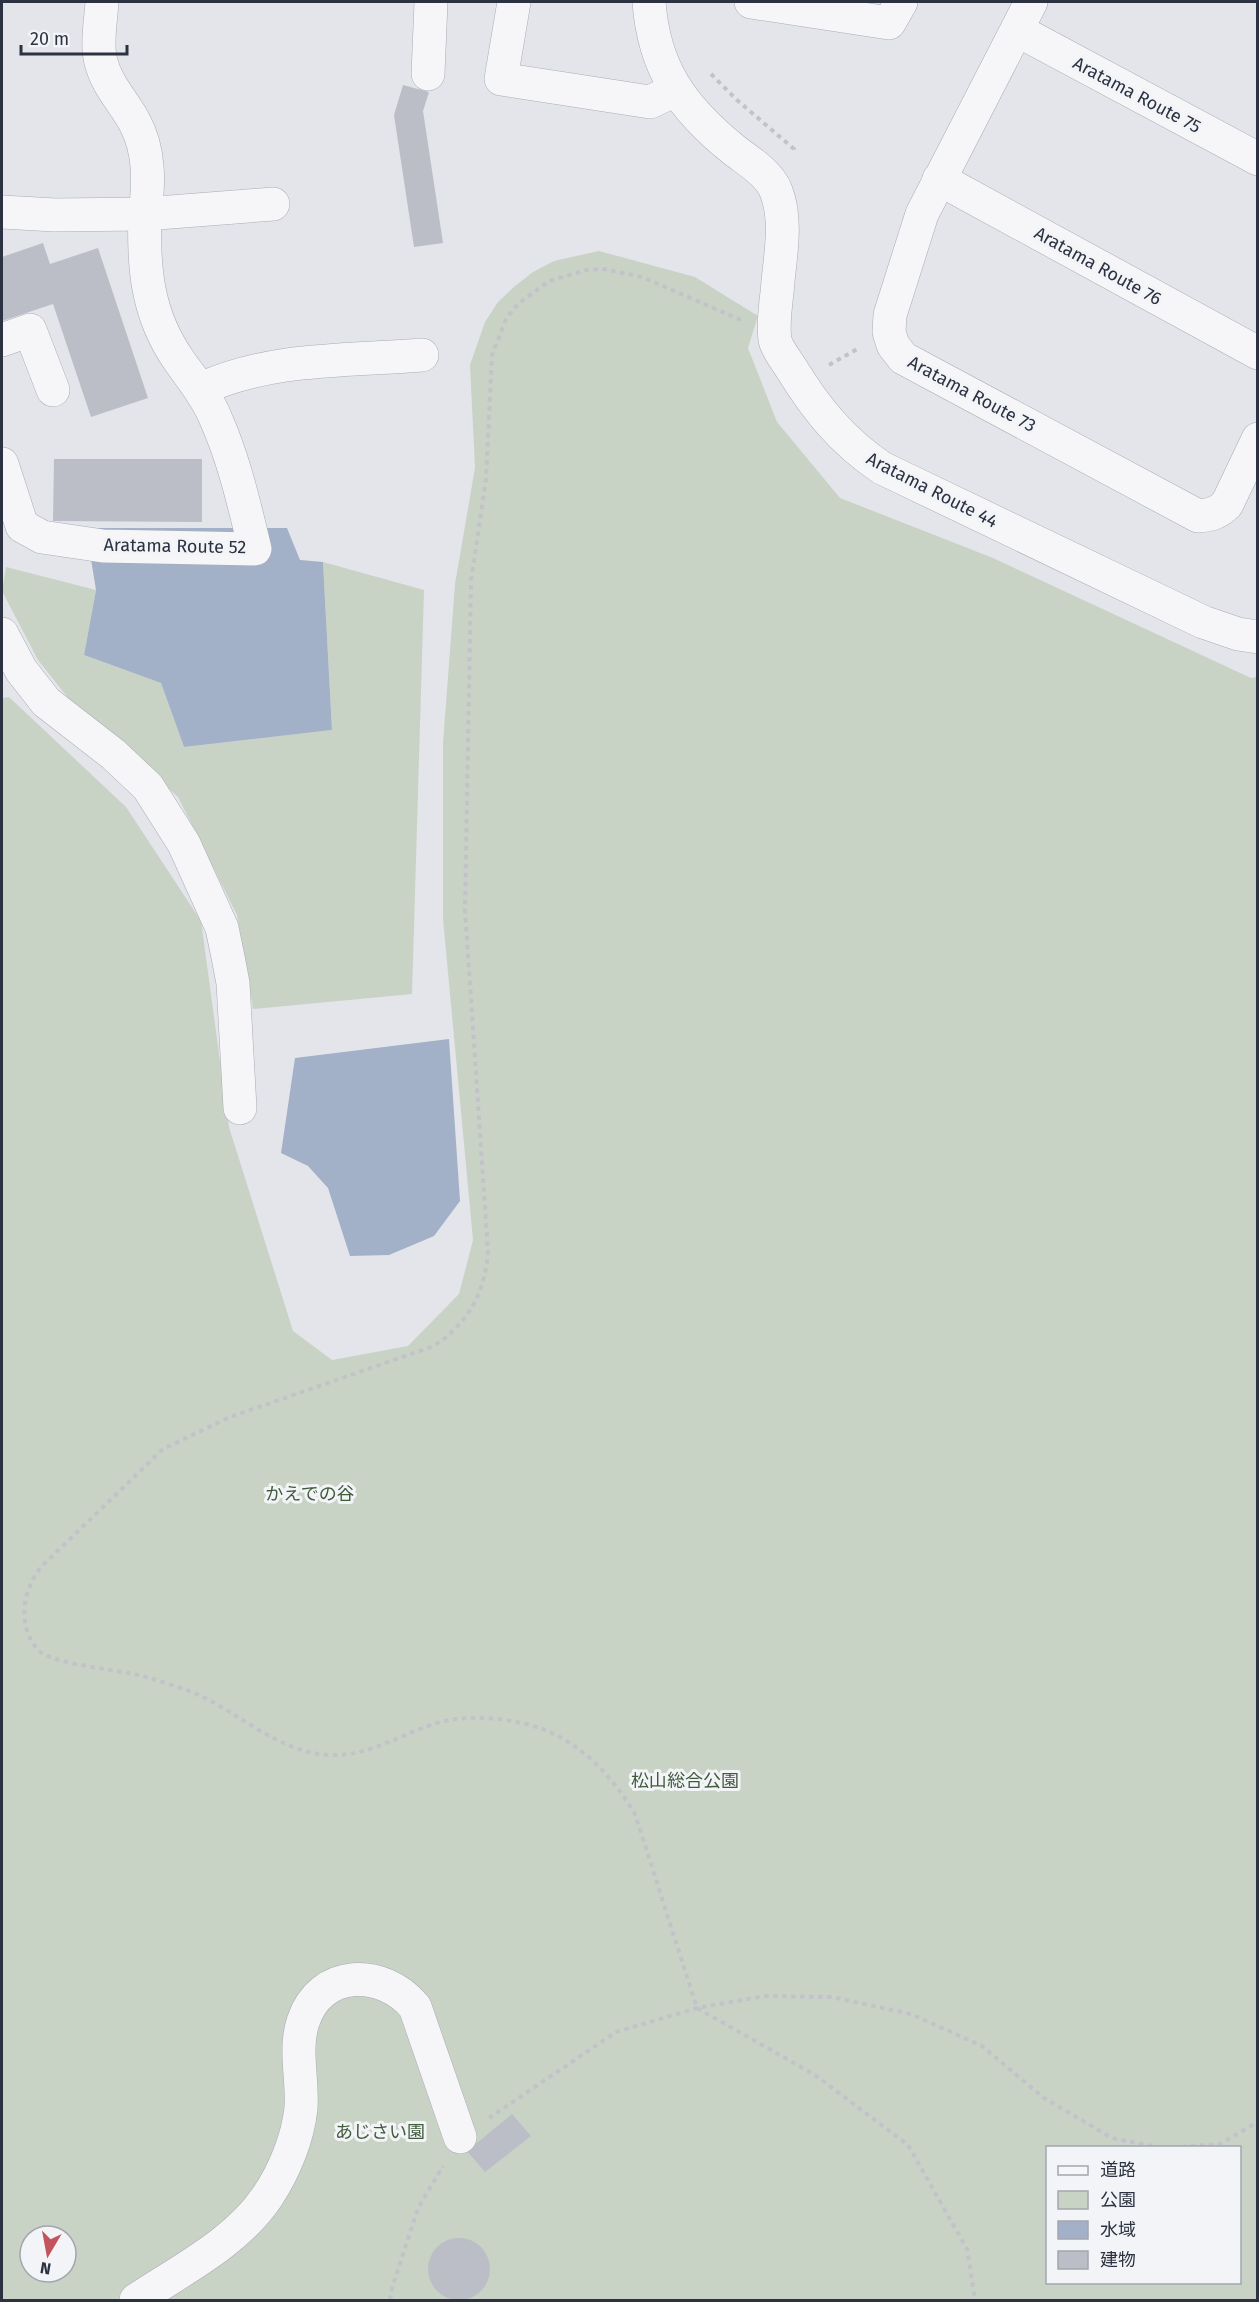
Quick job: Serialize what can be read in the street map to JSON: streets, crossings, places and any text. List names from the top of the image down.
{
  "streets": {
    "street": [
      "Aratama Route 75",
      "Aratama Route 76",
      "Aratama Route 73",
      "Aratama Route 44",
      "Aratama Route 52"
    ]
  },
  "parks": ["かえでの谷", "松山総合公園", "あじさい園"],
  "legend": [
    "道路",
    "公園",
    "水域",
    "建物"
  ],
  "scale_bar": "20 m",
  "north": "bottom"
}
